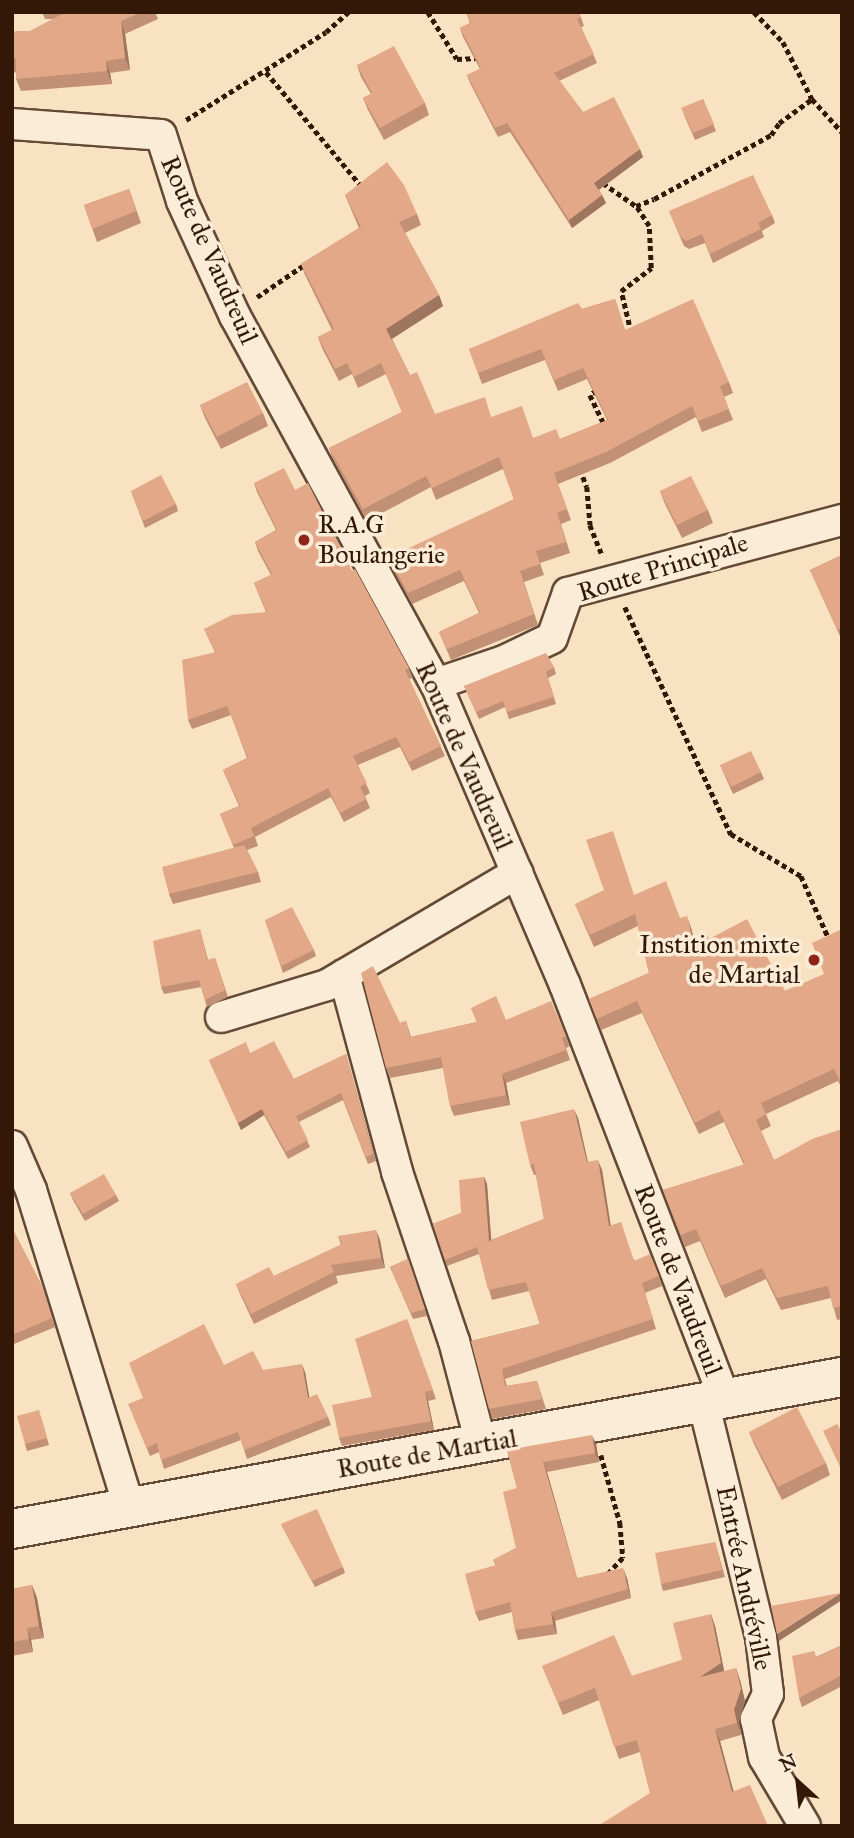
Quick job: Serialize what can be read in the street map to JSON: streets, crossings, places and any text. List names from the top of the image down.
{
  "streets": {
    "street": [
      "Route de Vaudreuil",
      "Route Principale",
      "Route de Martial",
      "Entrée Andréville"
    ]
  },
  "crossings": [
    ["Route de Vaudreuil", "Route Principale"],
    ["Route de Vaudreuil", "Route de Martial"],
    ["Route de Vaudreuil", "Entrée Andréville"],
    ["Route de Martial", "Entrée Andréville"]
  ],
  "places": ["R.A.G Boulangerie", "Instition mixte de Martial"],
  "north": "top left"
}
